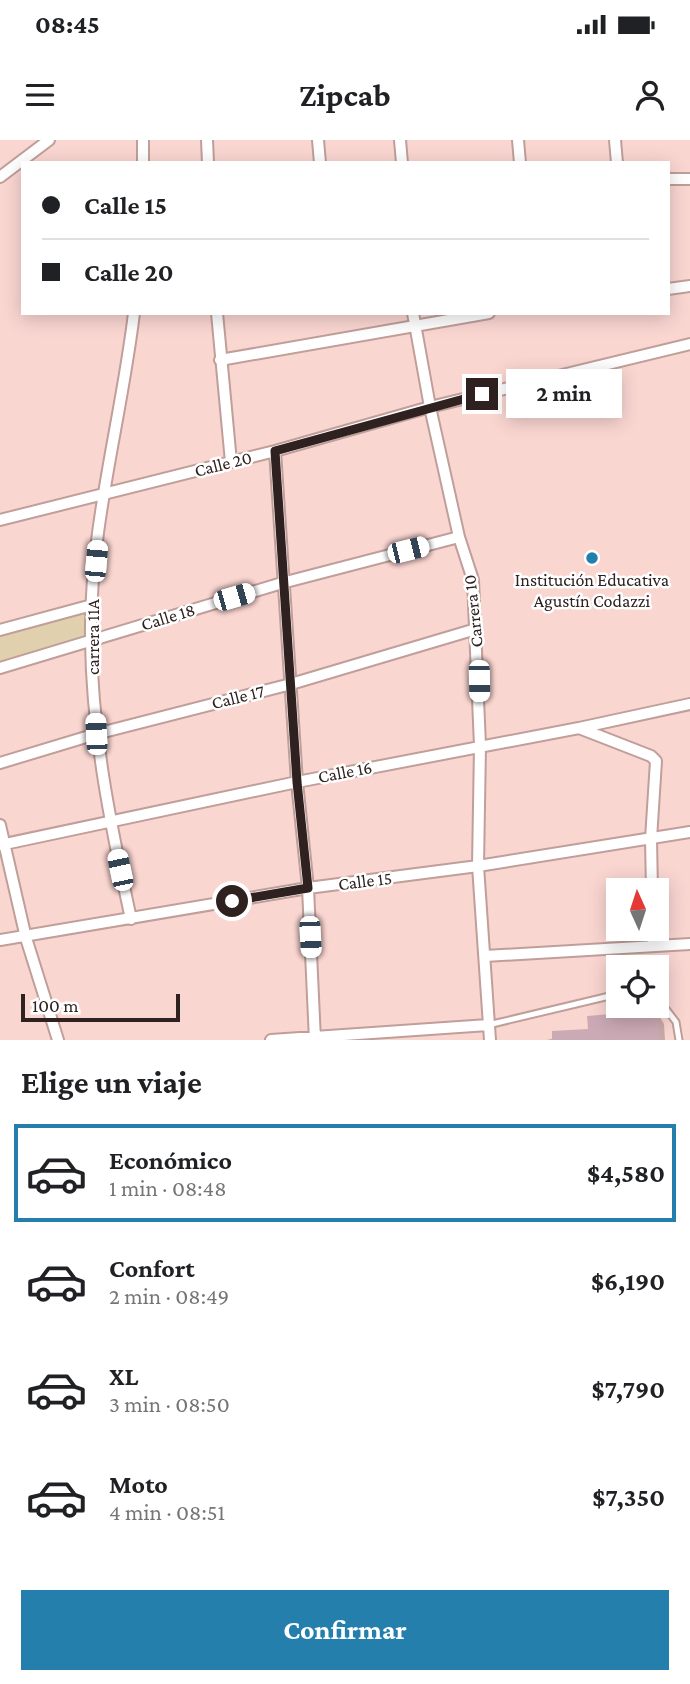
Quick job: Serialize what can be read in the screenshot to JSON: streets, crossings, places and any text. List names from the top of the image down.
{
  "streets": {
    "street": [
      "Calle 20",
      "Carrera 10",
      "Calle 18",
      "carrera 11A",
      "Calle 17",
      "Calle 16",
      "Calle 15"
    ]
  },
  "crossings": [
    ["Calle 20", "Carrera 10"],
    ["Calle 20", "carrera 11A"],
    ["Carrera 10", "Calle 18"],
    ["Carrera 10", "Calle 17"],
    ["Carrera 10", "Calle 16"],
    ["Carrera 10", "Calle 15"],
    ["Calle 18", "carrera 11A"],
    ["carrera 11A", "Calle 17"],
    ["carrera 11A", "Calle 16"],
    ["carrera 11A", "Calle 15"]
  ],
  "places": ["Institución Educativa Agustín Codazzi"],
  "scale_bar": "100 m",
  "north": "top",
  "page": {
    "status": "08:45",
    "header": "Zipcab",
    "banner": ["Calle 15", "Calle 20"],
    "bubble": "2 min",
    "scale": "100 m",
    "heading": "Elige un viaje",
    "list": [
      {
        "name": "Económico",
        "note": "1 min · 08:48",
        "value": "$4,580"
      },
      {
        "name": "Confort",
        "note": "2 min · 08:49",
        "value": "$6,190"
      },
      {
        "name": "XL",
        "note": "3 min · 08:50",
        "value": "$7,790"
      },
      {
        "name": "Moto",
        "note": "4 min · 08:51",
        "value": "$7,350"
      }
    ],
    "buttons": "Confirmar"
  }
}
